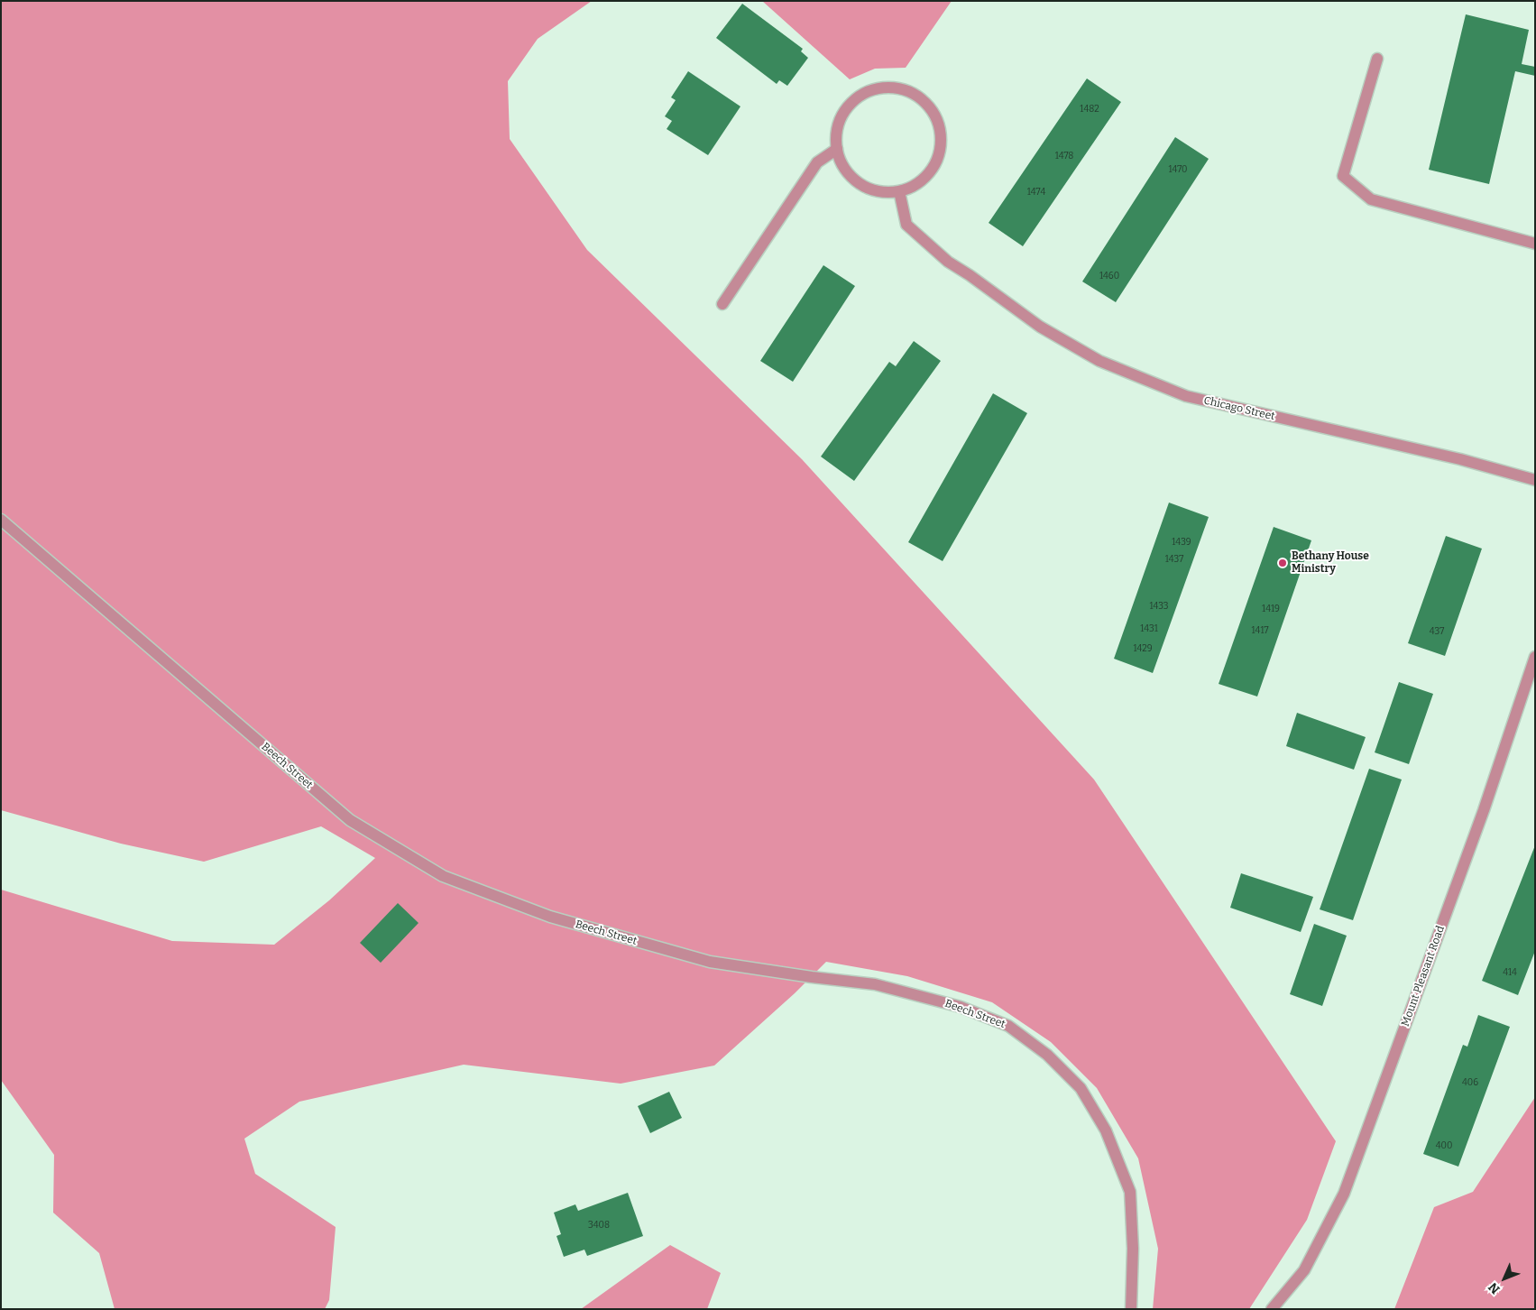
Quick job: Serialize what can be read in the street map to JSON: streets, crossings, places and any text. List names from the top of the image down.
{
  "streets": {
    "street": ["Chicago Street", "Beech Street", "Mount Pleasant Road"]
  },
  "places": ["Bethany House Ministry"],
  "house_numbers": [
    "1482",
    "1478",
    "1470",
    "1474",
    "1460",
    "1439",
    "1437",
    "1433",
    "1419",
    "1431",
    "1417",
    "437",
    "1429",
    "414",
    "406",
    "400",
    "3408"
  ],
  "north": "bottom left"
}
